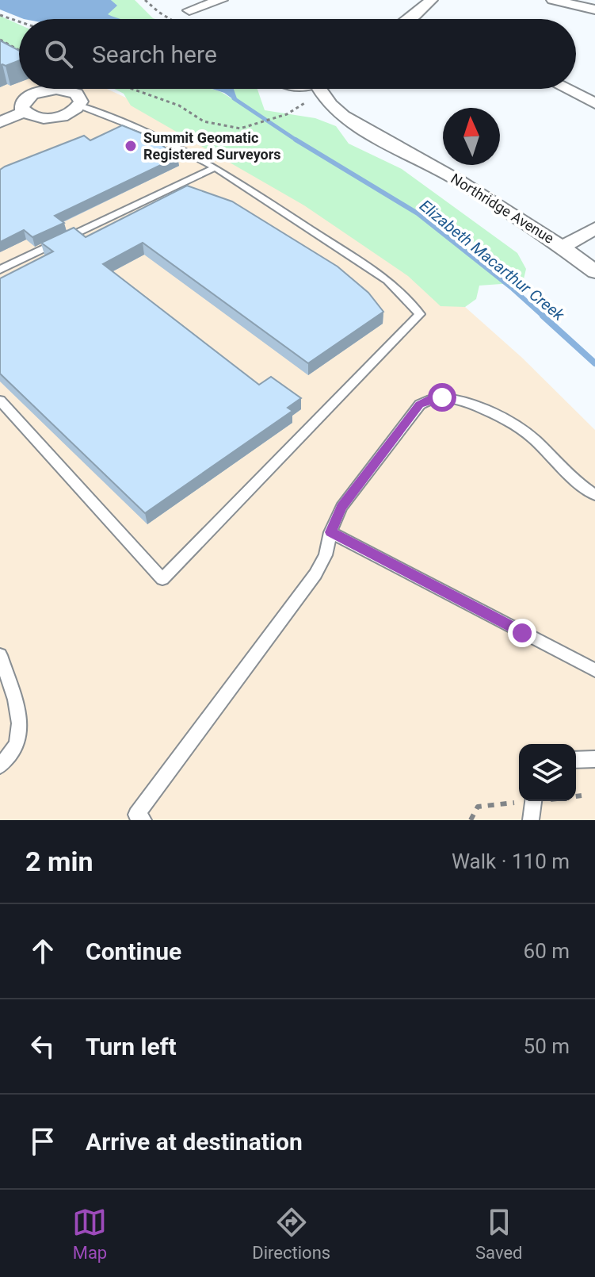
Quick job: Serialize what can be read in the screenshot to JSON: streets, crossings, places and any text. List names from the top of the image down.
{
  "streets": {
    "street": ["Northridge Avenue"]
  },
  "water": ["Elizabeth Macarthur Creek"],
  "places": ["Summit Geomatic Registered Surveyors"],
  "north": "top",
  "page": {
    "search": "Search here",
    "heading": ["2 min", "Walk · 110 m"],
    "list": [
      ["Continue", "60 m"],
      ["Turn left", "50 m"],
      "Arrive at destination"
    ],
    "nav": ["Map", "Directions", "Saved"]
  }
}
